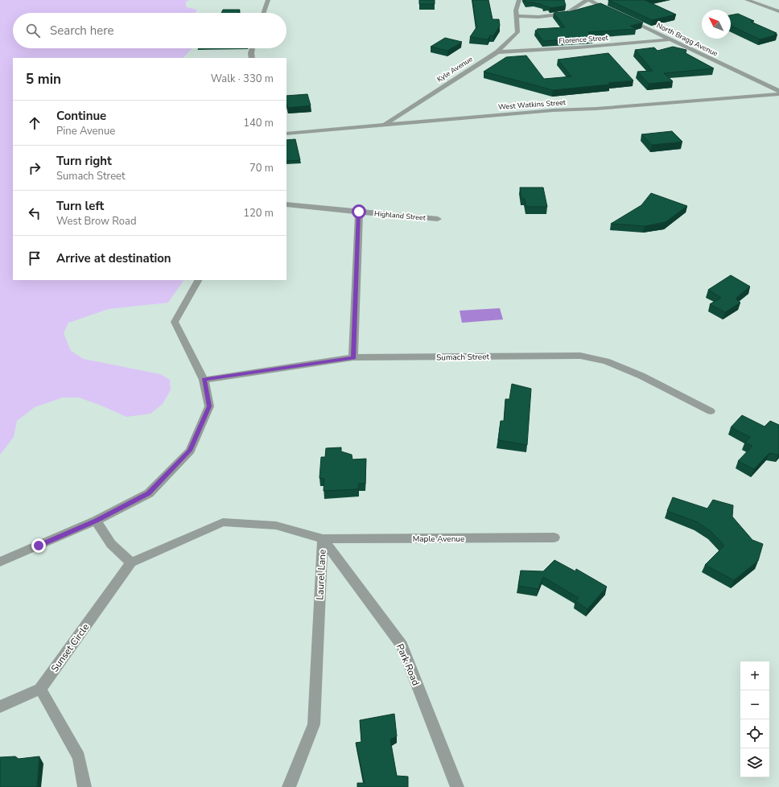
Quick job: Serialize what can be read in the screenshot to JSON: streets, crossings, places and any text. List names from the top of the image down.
{
  "streets": {
    "street": [
      "Florence Street",
      "North Bragg Avenue",
      "Kyle Avenue",
      "West Watkins Street",
      "Highland Street",
      "Sumach Street",
      "Maple Avenue",
      "Laurel Lane",
      "Sunset Circle",
      "Park Road"
    ]
  },
  "crossings": [
    ["Florence Street", "North Bragg Avenue"],
    ["Florence Street", "Kyle Avenue"],
    ["Kyle Avenue", "West Watkins Street"],
    ["Maple Avenue", "Laurel Lane"],
    ["Maple Avenue", "Park Road"],
    ["Laurel Lane", "Sunset Circle"],
    ["Laurel Lane", "Park Road"]
  ],
  "north": "top left",
  "page": {
    "search": "Search here",
    "heading": ["5 min", "Walk · 330 m"],
    "list": [
      ["Continue", "Pine Avenue", "140 m"],
      ["Turn right", "Sumach Street", "70 m"],
      ["Turn left", "West Brow Road", "120 m"],
      "Arrive at destination"
    ],
    "map_buttons": ["+", "−"]
  }
}
